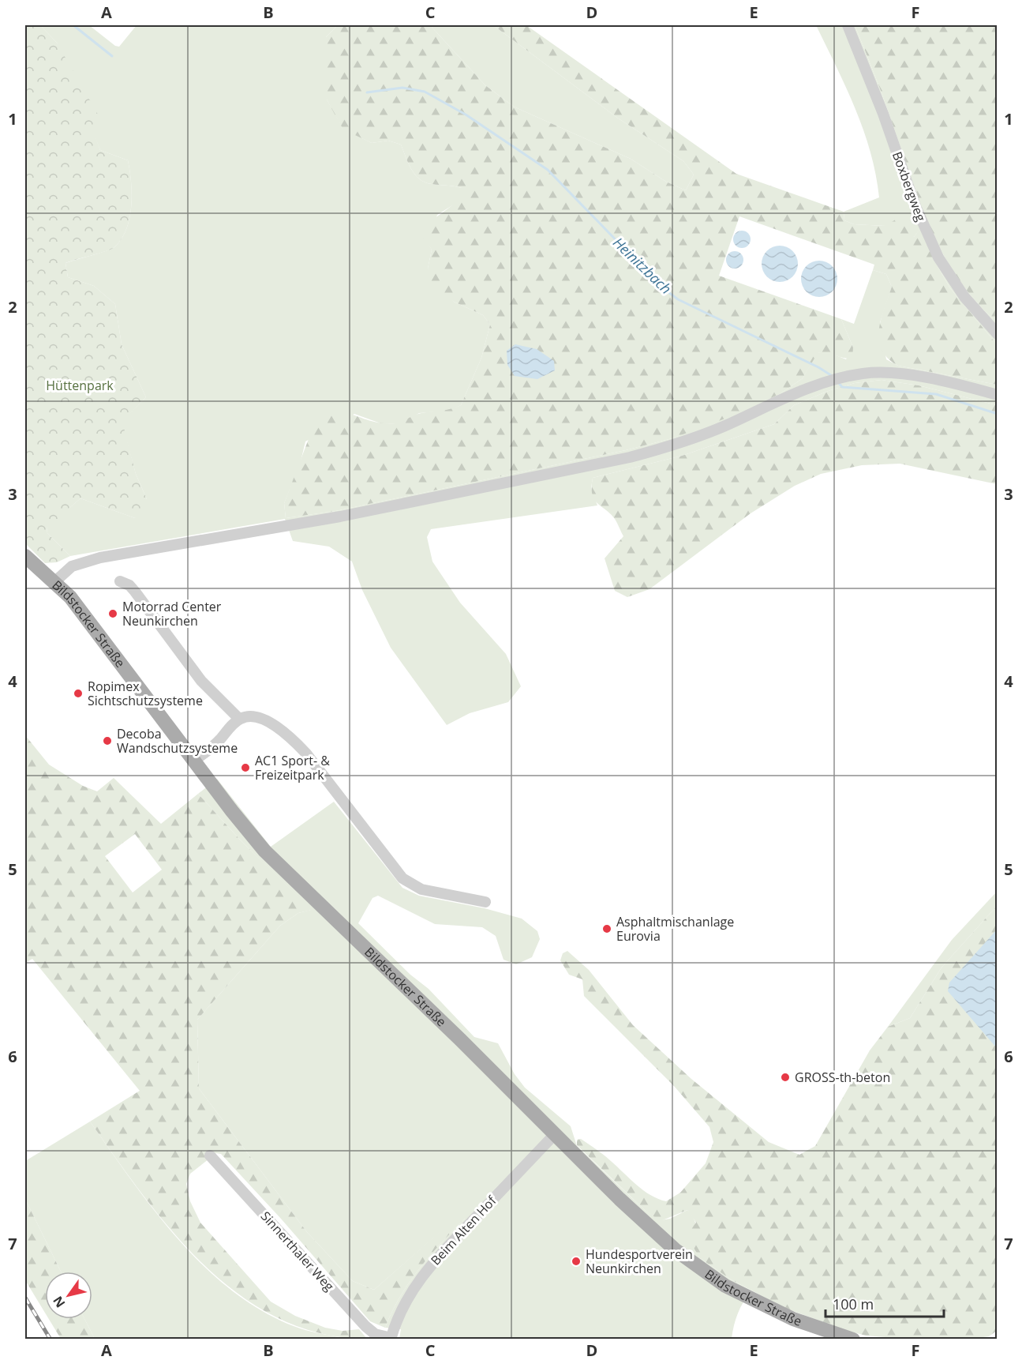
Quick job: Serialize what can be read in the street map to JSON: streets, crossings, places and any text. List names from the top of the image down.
{
  "streets": {
    "main road": ["Bildstocker Straße"],
    "street": ["Boxbergweg", "Beim Alten Hof", "Sinnerthaler Weg"]
  },
  "crossings": [
    ["Bildstocker Straße", "Beim Alten Hof"],
    ["Beim Alten Hof", "Sinnerthaler Weg"]
  ],
  "water": ["Heinitzbach"],
  "parks": ["Hüttenpark"],
  "places": [
    "Motorrad Center Neunkirchen",
    "Ropimex Sichtschutzsysteme",
    "Decoba Wandschutzsysteme",
    "AC1 Sport- & Freizeitpark",
    "Asphaltmischanlage Eurovia",
    "GROSS-th-beton",
    "Hundesportverein Neunkirchen"
  ],
  "scale_bar": "100 m",
  "north": "bottom left",
  "grid": {
    "columns": [
      "A",
      "B",
      "C",
      "D",
      "E",
      "F"
    ],
    "rows": [
      "1",
      "2",
      "3",
      "4",
      "5",
      "6",
      "7"
    ]
  }
}
